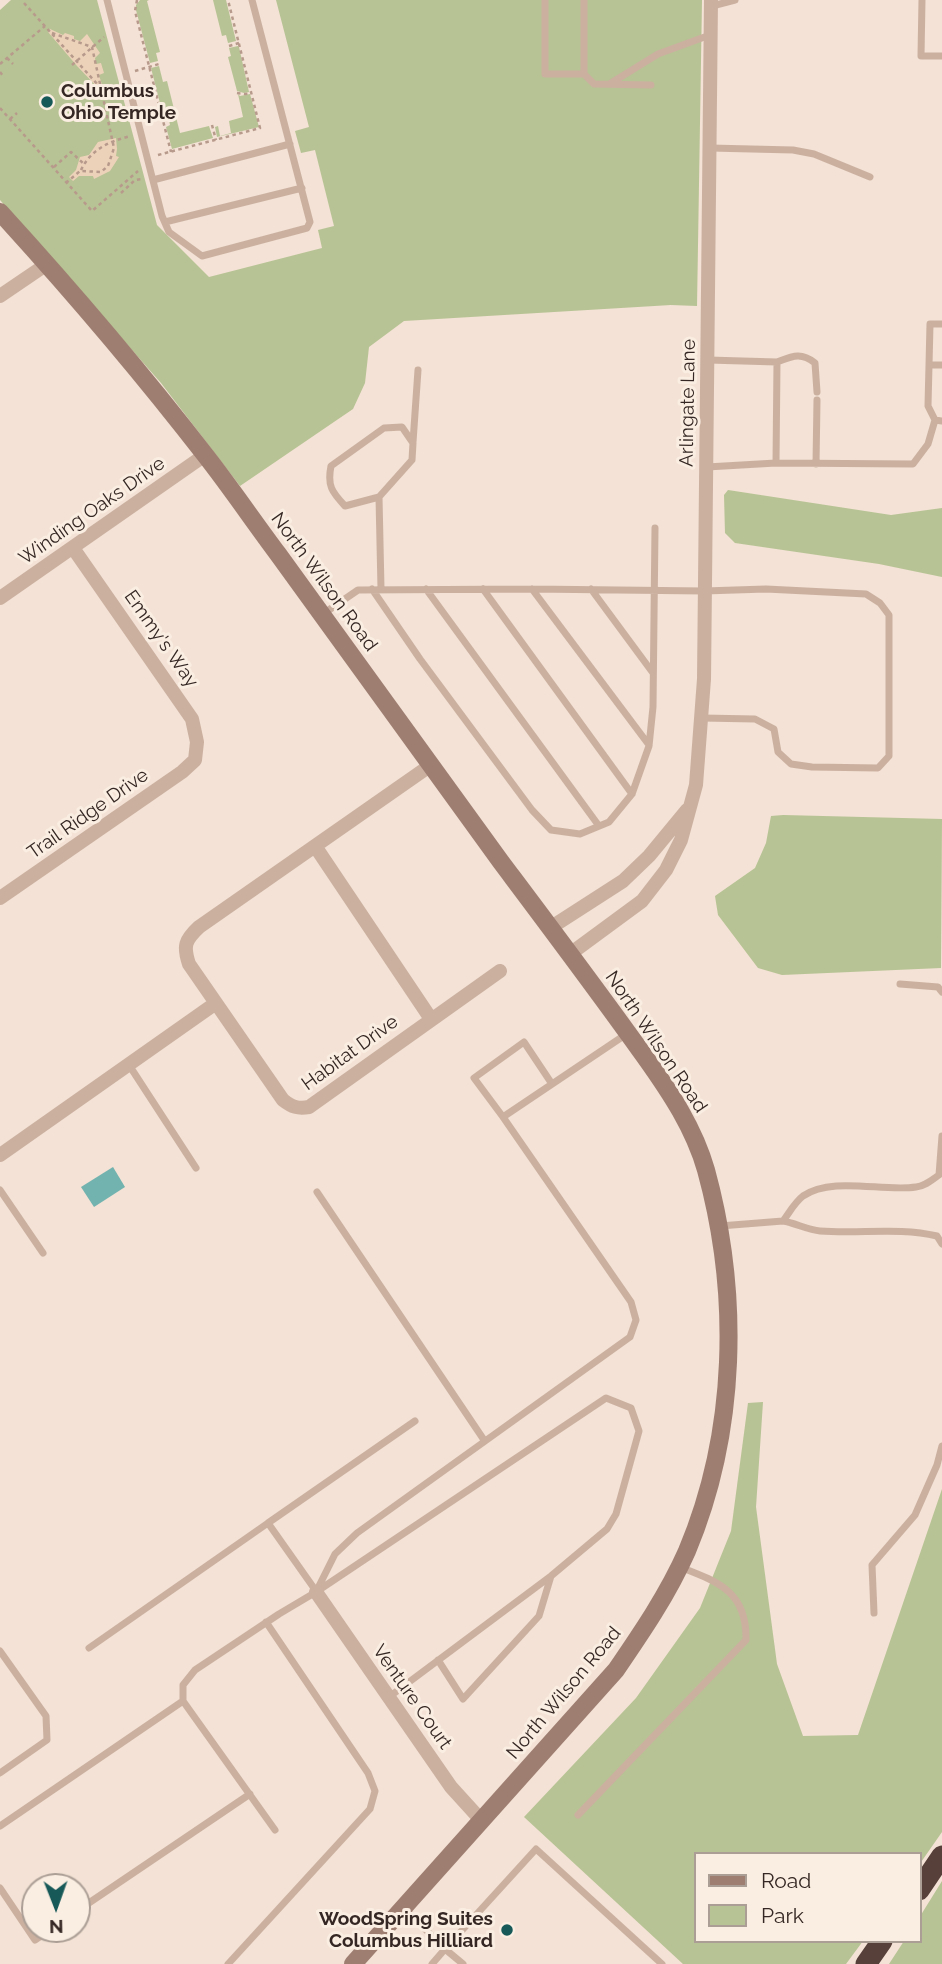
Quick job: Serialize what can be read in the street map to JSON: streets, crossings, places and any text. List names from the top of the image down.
{
  "streets": {
    "main road": ["North Wilson Road"],
    "street": [
      "Arlingate Lane",
      "Winding Oaks Drive",
      "Emmy's Way",
      "Trail Ridge Drive",
      "Habitat Drive",
      "Venture Court"
    ]
  },
  "crossings": [
    ["Arlingate Lane", "North Wilson Road"],
    ["Winding Oaks Drive", "North Wilson Road"],
    ["Winding Oaks Drive", "Emmy's Way"],
    ["North Wilson Road", "Habitat Drive"],
    ["North Wilson Road", "Venture Court"],
    ["Emmy's Way", "Trail Ridge Drive"]
  ],
  "places": ["Columbus Ohio Temple", "WoodSpring Suites Columbus Hilliard"],
  "legend": ["Road", "Park"],
  "north": "bottom"
}
